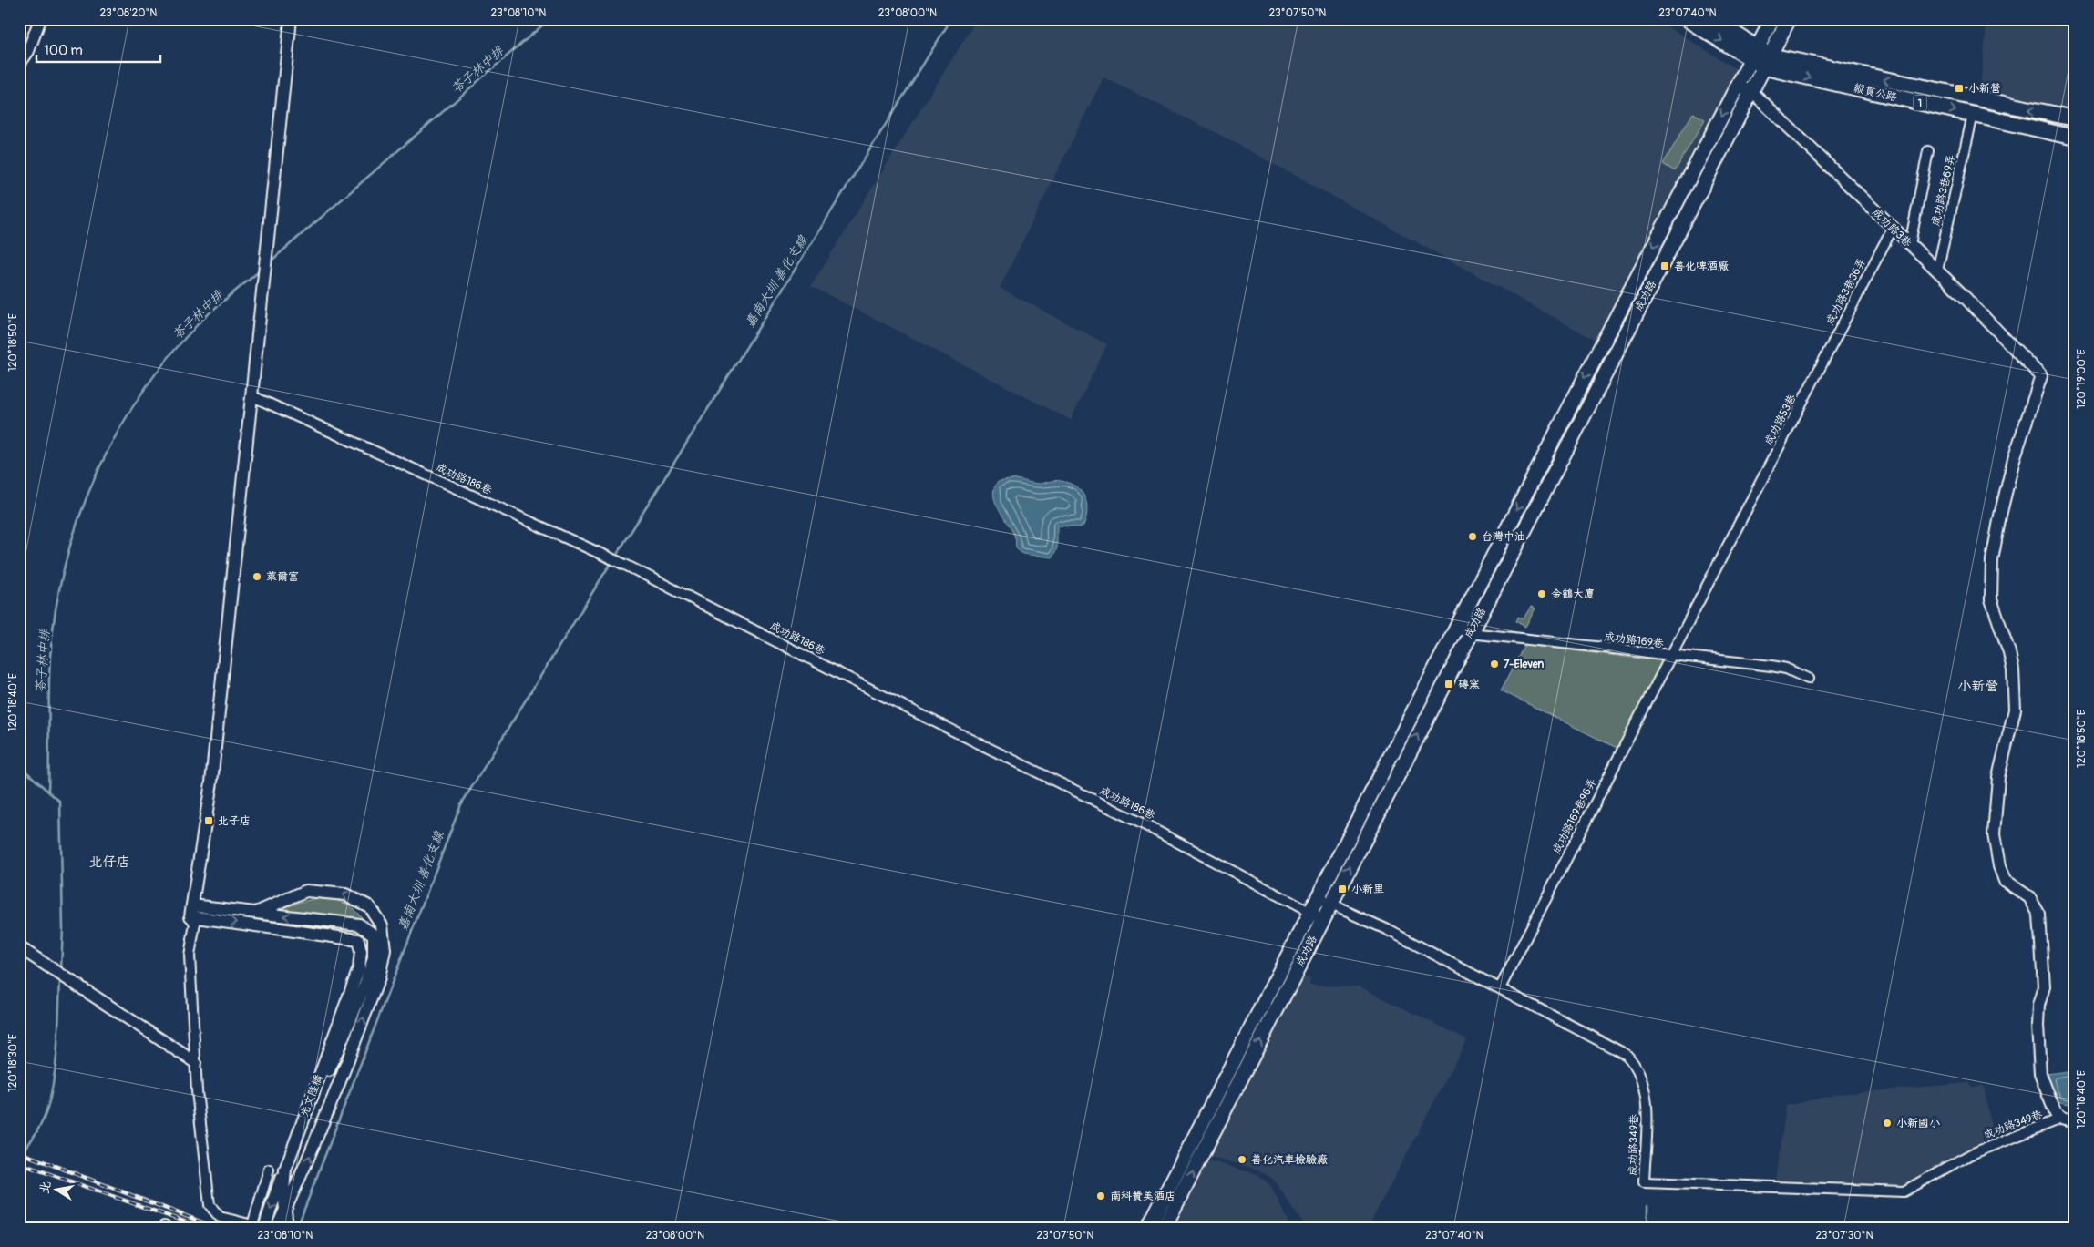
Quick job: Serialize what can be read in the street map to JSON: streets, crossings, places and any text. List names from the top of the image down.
{
  "streets": {
    "main road": ["縱貫公路", "1", "成功路"],
    "street": [
      "成功路3巷69弄",
      "成功路3巷",
      "成功路3巷36弄",
      "成功路53巷",
      "成功路186巷",
      "成功路169巷",
      "成功路169巷96弄",
      "光文陸橋",
      "成功路349巷"
    ]
  },
  "crossings": [
    ["縱貫公路", "成功路3巷69弄"],
    ["縱貫公路", "成功路"],
    ["成功路3巷69弄", "成功路3巷"],
    ["成功路3巷", "成功路3巷36弄"],
    ["成功路3巷", "成功路"],
    ["成功路3巷", "成功路349巷"],
    ["成功路3巷36弄", "成功路53巷"],
    ["成功路", "成功路186巷"],
    ["成功路", "成功路169巷"],
    ["成功路", "成功路349巷"],
    ["成功路53巷", "成功路169巷"],
    ["成功路53巷", "成功路169巷96弄"],
    ["成功路169巷", "成功路169巷96弄"],
    ["成功路169巷96弄", "成功路349巷"]
  ],
  "districts": ["小新營", "北仔店"],
  "water": ["苓子林中排", "嘉南大圳 善化支線"],
  "places": {
    "transit": [
      "小新營",
      "善化啤酒廠",
      "磚窯",
      "北子店",
      "小新里"
    ],
    "other": [
      "台灣中油",
      "萊爾富",
      "金鶴大廈",
      "7-Eleven",
      "小新國小",
      "善化汽車檢驗廠",
      "南科贊美酒店"
    ]
  },
  "scale_bar": "100 m",
  "north": "left",
  "coordinates": [
    "23°08'20\"N",
    "23°08'10\"N",
    "23°08'00\"N",
    "23°07'50\"N",
    "23°07'40\"N",
    "120°18'50\"E",
    "120°19'00\"E",
    "120°18'40\"E",
    "120°18'30\"E",
    "23°07'30\"N"
  ]
}
